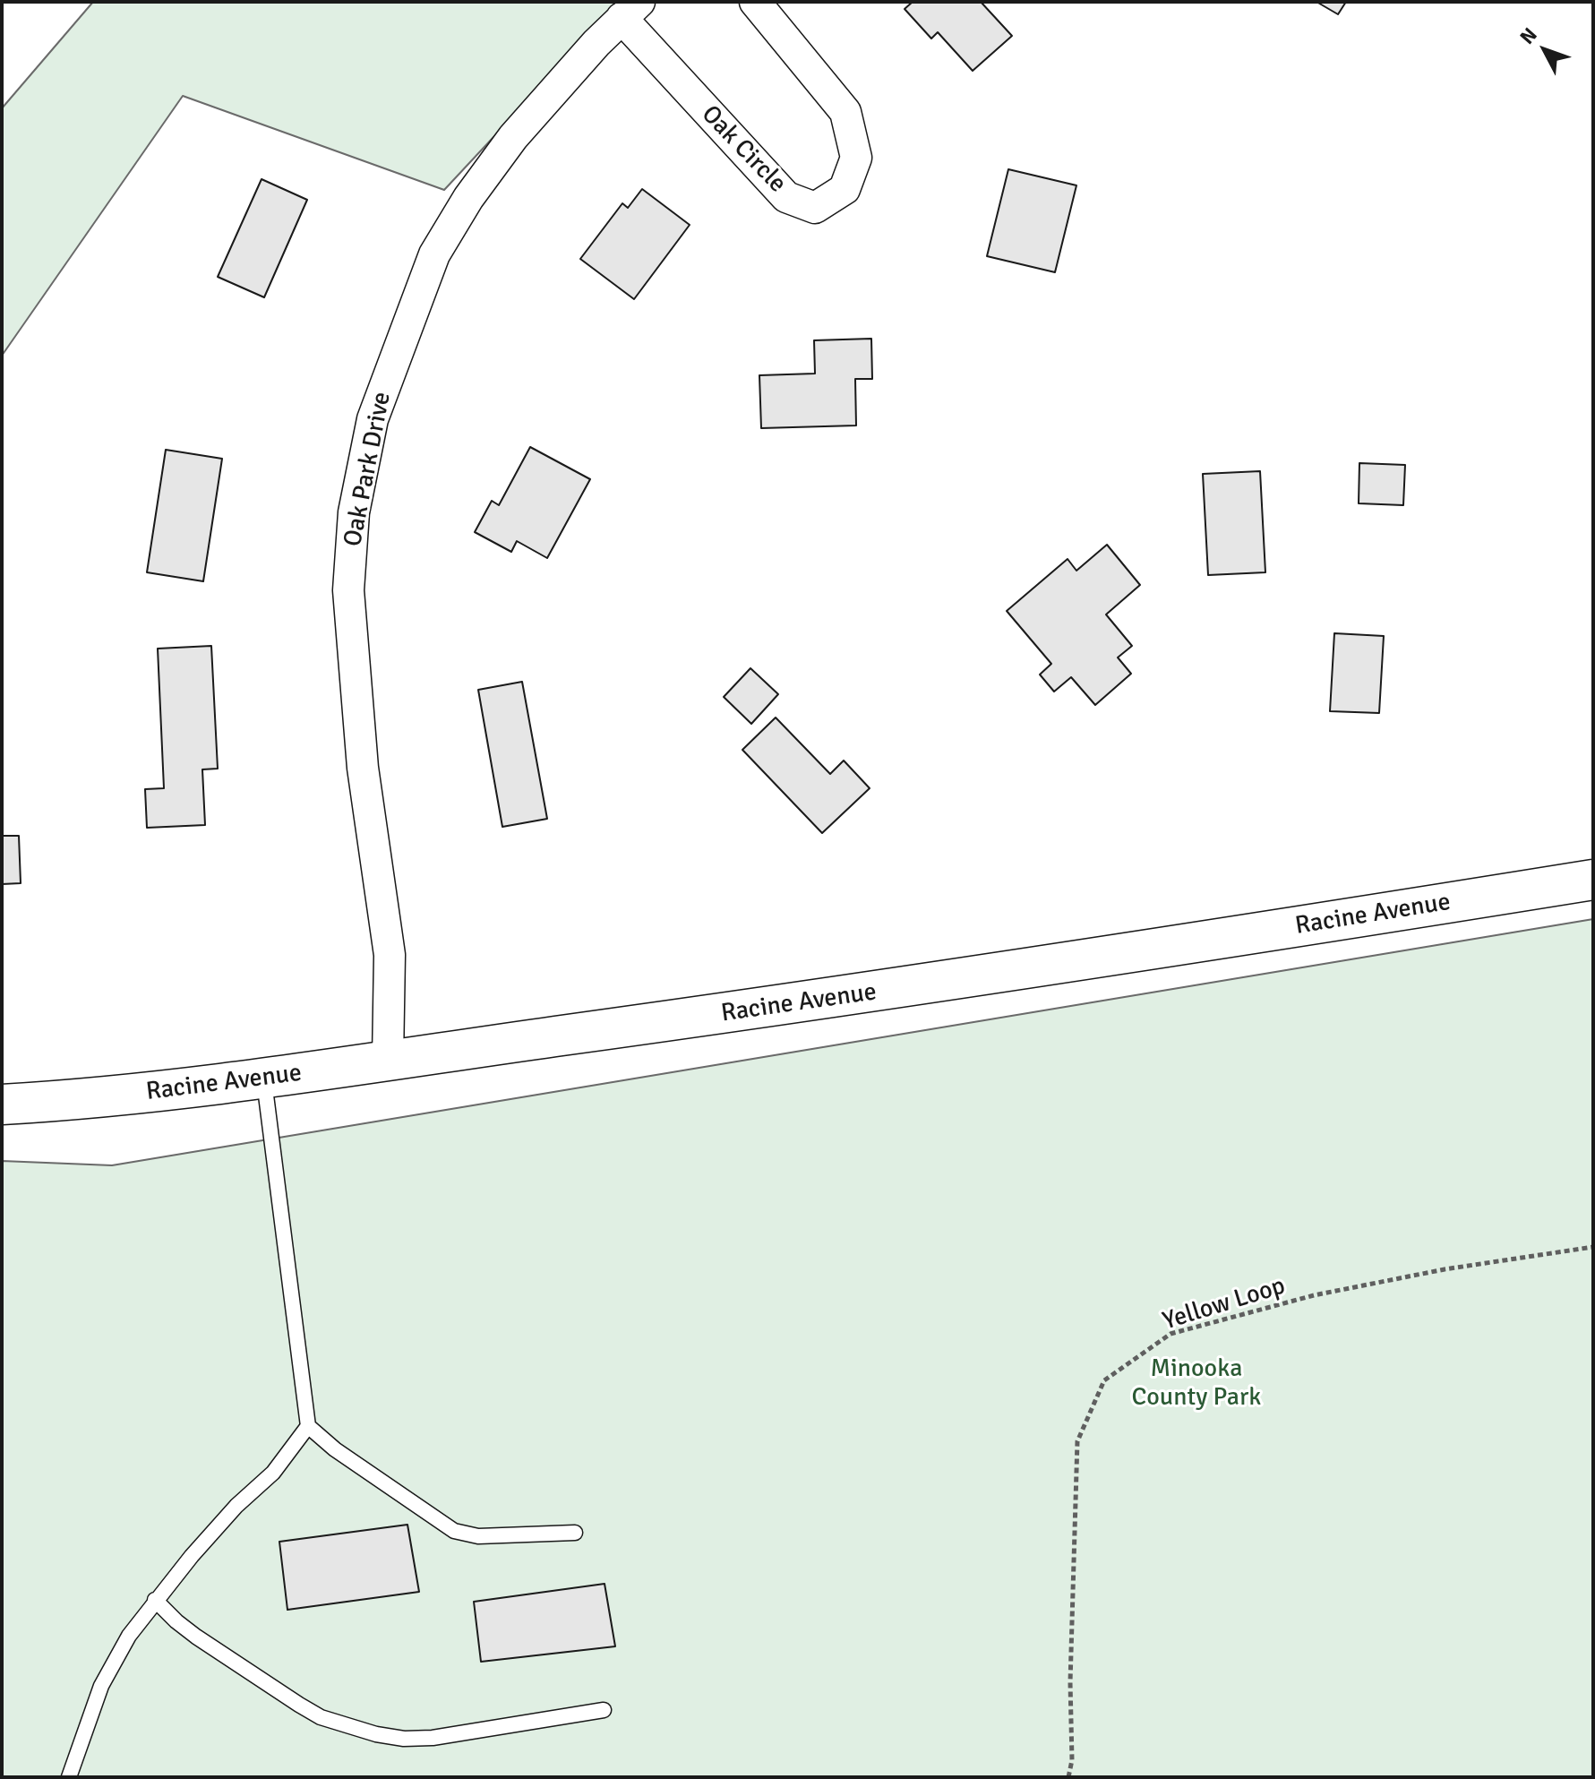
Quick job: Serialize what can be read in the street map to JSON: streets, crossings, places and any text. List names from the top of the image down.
{
  "streets": {
    "main road": ["Racine Avenue"],
    "street": ["Oak Circle", "Oak Park Drive"],
    "path": ["Yellow Loop"]
  },
  "crossings": [
    ["Oak Circle", "Oak Park Drive"],
    ["Oak Park Drive", "Racine Avenue"]
  ],
  "parks": ["Minooka County Park"],
  "north": "top left"
}
